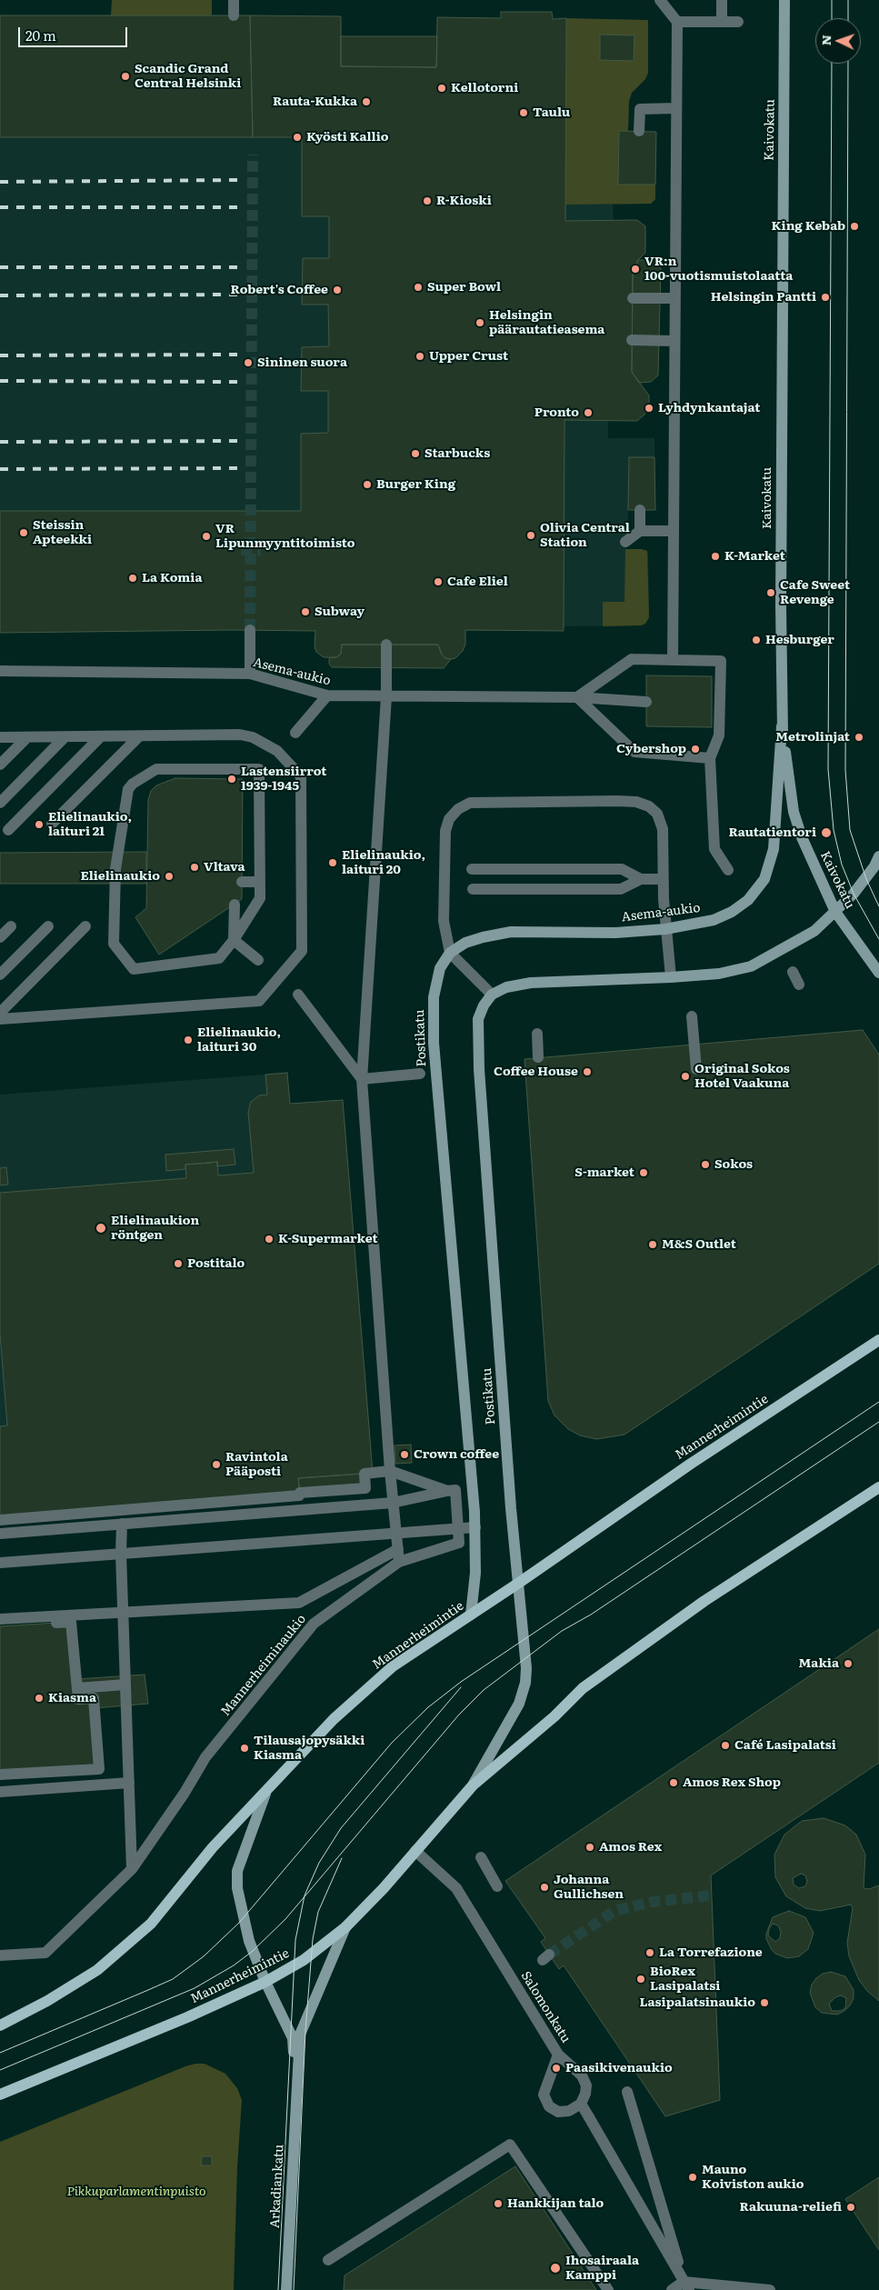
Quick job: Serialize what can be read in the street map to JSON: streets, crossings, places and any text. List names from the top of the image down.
{
  "streets": {
    "main road": [
      "Kaivokatu",
      "Asema-aukio",
      "Postikatu",
      "Mannerheimintie",
      "Arkadiankatu"
    ],
    "street": ["Mannerheiminaukio", "Salomonkatu"]
  },
  "crossings": [
    ["Kaivokatu", "Asema-aukio"],
    ["Asema-aukio", "Postikatu"],
    ["Postikatu", "Mannerheimintie"],
    ["Mannerheimintie", "Salomonkatu"],
    ["Mannerheimintie", "Arkadiankatu"]
  ],
  "parks": ["Pikkuparlamentinpuisto"],
  "places": [
    "Scandic Grand Central Helsinki",
    "Kellotorni",
    "Rauta-Kukka",
    "Taulu",
    "Kyösti Kallio",
    "R-Kioski",
    "King Kebab",
    "VR:n 100-vuotismuistolaatta",
    "Super Bowl",
    "Robert's Coffee",
    "Helsingin Pantti",
    "Helsingin päärautatieasema",
    "Upper Crust",
    "Sininen suora",
    "Lyhdynkantajat",
    "Pronto",
    "Starbucks",
    "Burger King",
    "Steissin Apteekki",
    "Olivia Central Station",
    "VR Lipunmyyntitoimisto",
    "K-Market",
    "La Komia",
    "Cafe Eliel",
    "Cafe Sweet Revenge",
    "Subway",
    "Hesburger",
    "Metrolinjat",
    "Cybershop",
    "Lastensiirrot 1939-1945",
    "Elielinaukio, laituri 21",
    "Rautatientori",
    "Elielinaukio, laituri 20",
    "Vltava",
    "Elielinaukio",
    "Elielinaukio, laituri 30",
    "Coffee House",
    "Original Sokos Hotel Vaakuna",
    "Sokos",
    "S-market",
    "Elielinaukion röntgen",
    "K-Supermarket",
    "M&S Outlet",
    "Postitalo",
    "Crown coffee",
    "Ravintola Pääposti",
    "Makia",
    "Kiasma",
    "Café Lasipalatsi",
    "Tilausajopysäkki Kiasma",
    "Amos Rex Shop",
    "Amos Rex",
    "Johanna Gullichsen",
    "La Torrefazione",
    "BioRex Lasipalatsi",
    "Lasipalatsinaukio",
    "Paasikivenaukio",
    "Mauno Koiviston aukio",
    "Hankkijan talo",
    "Rakuuna-reliefi",
    "Ihosairaala Kamppi"
  ],
  "scale_bar": "20 m",
  "north": "left"
}
